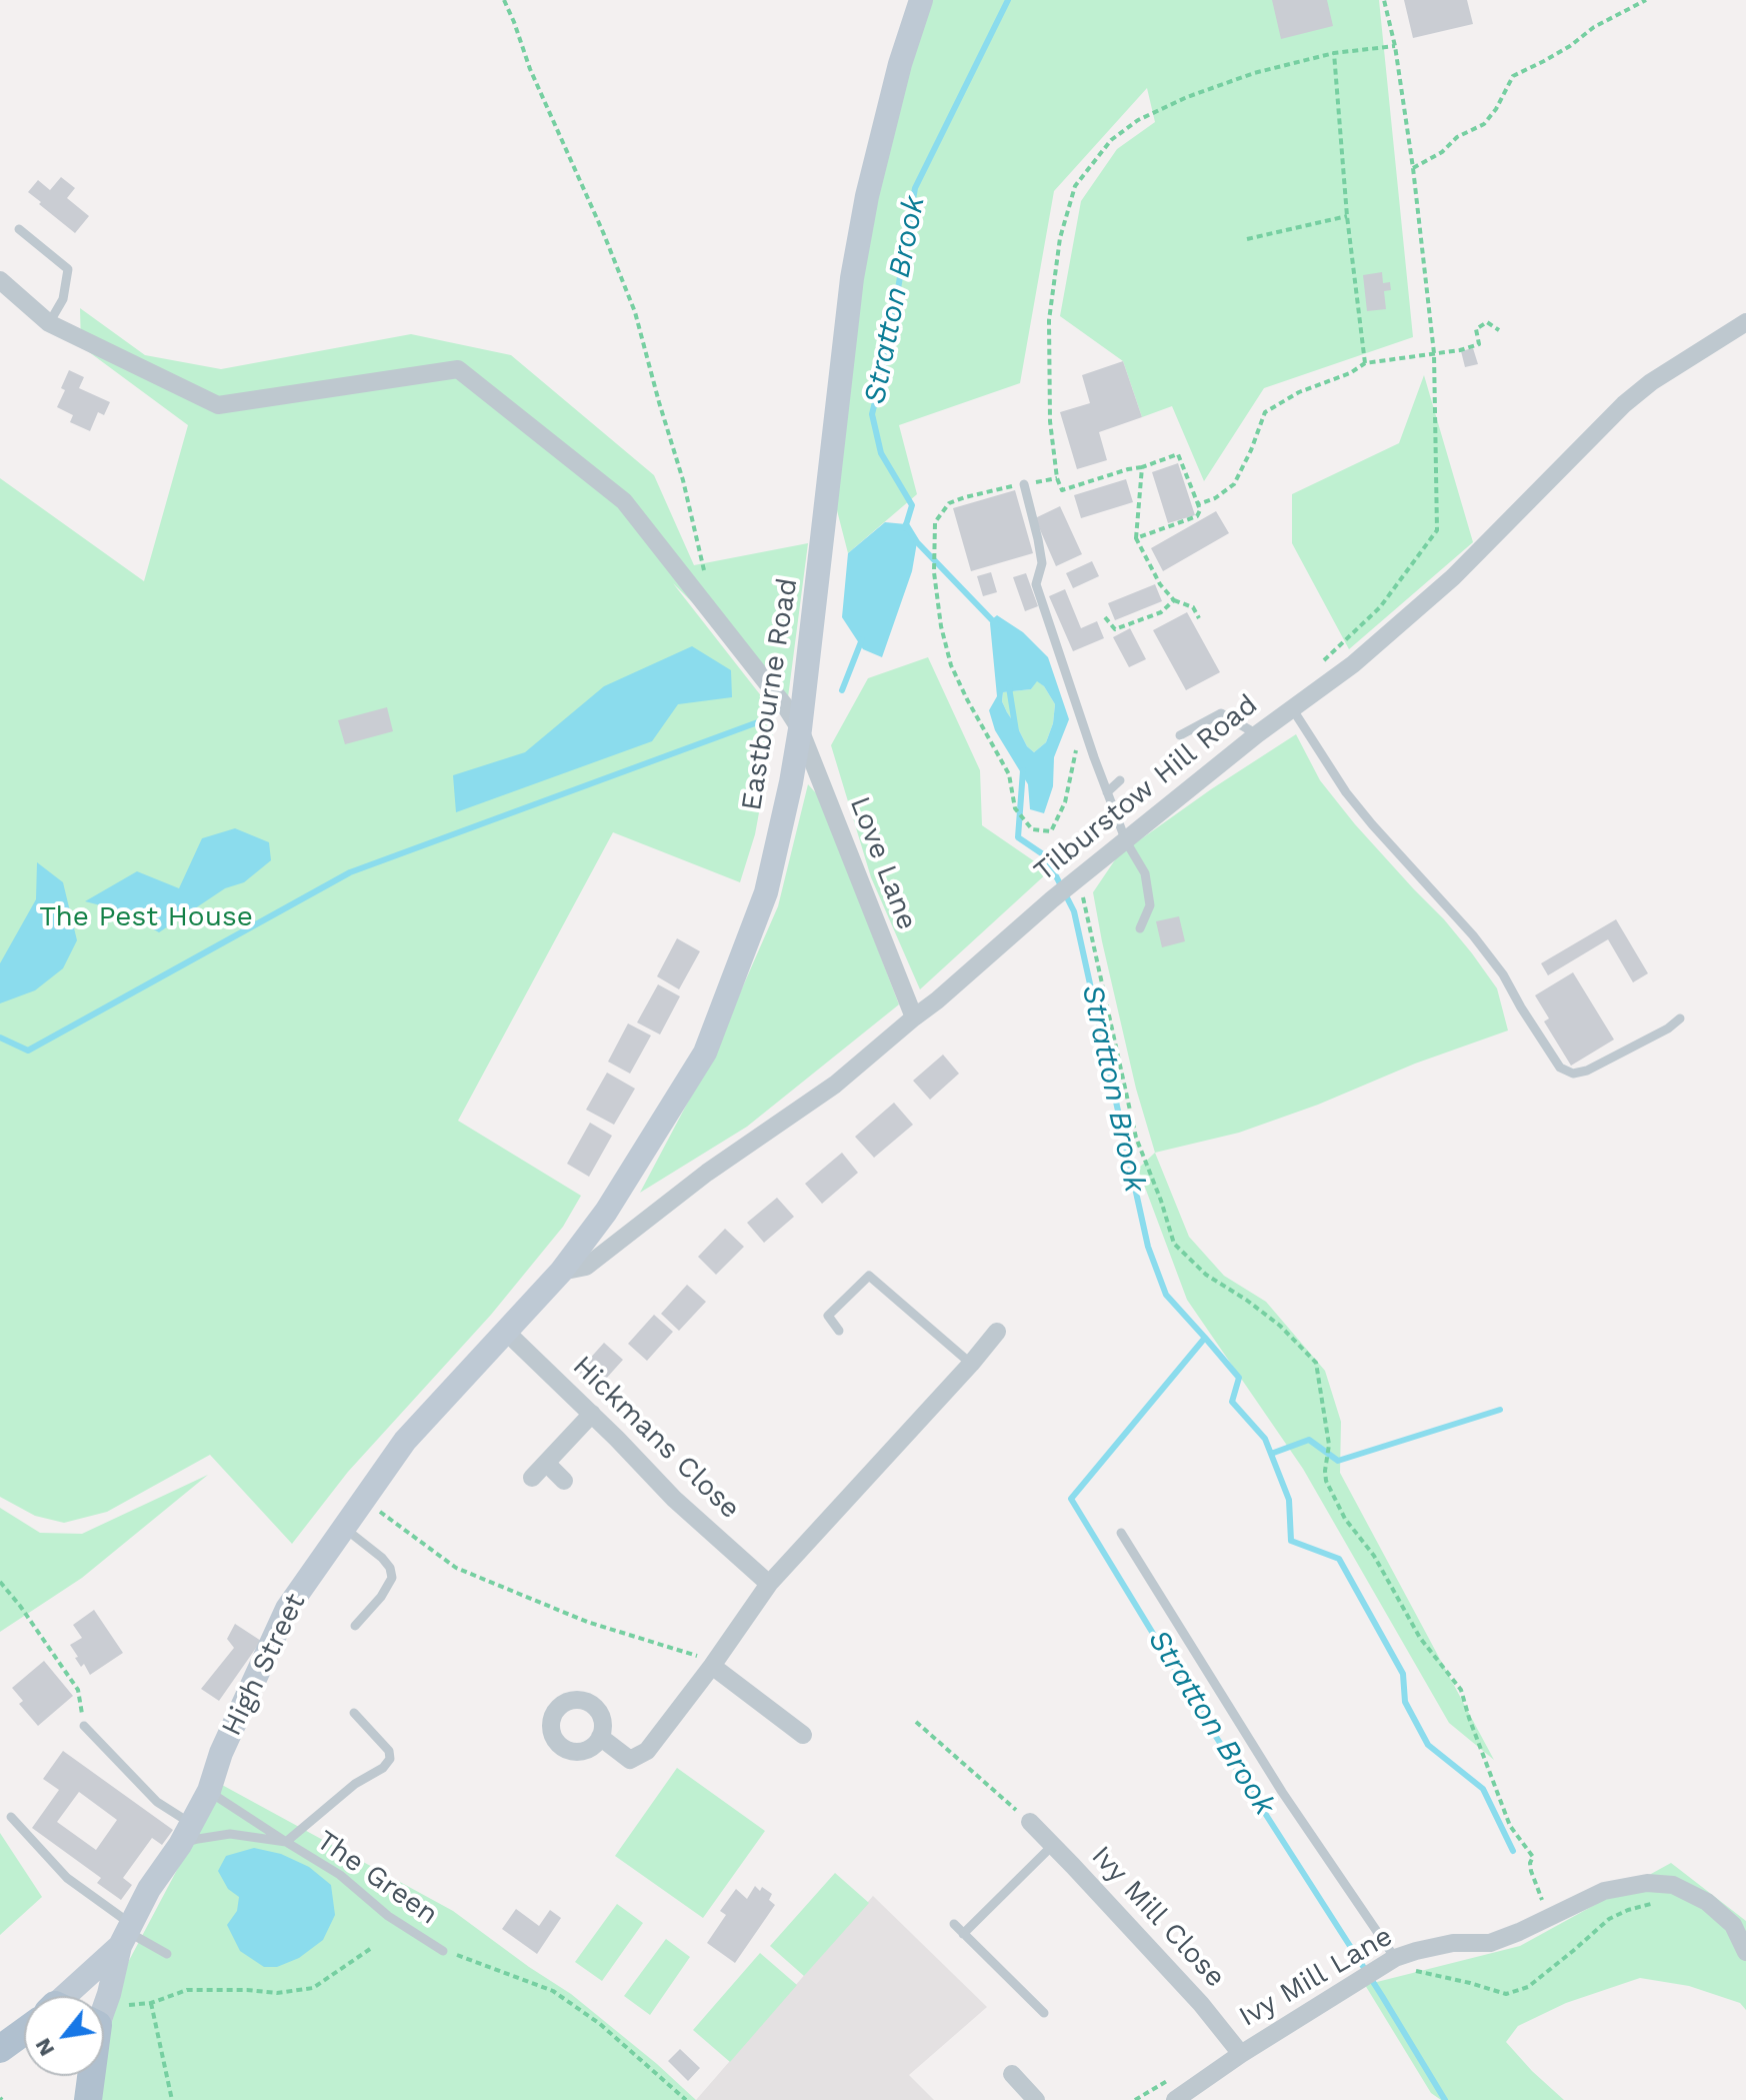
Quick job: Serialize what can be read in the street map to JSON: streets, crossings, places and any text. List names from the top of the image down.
{
  "streets": {
    "main road": ["Eastbourne Road", "High Street"],
    "street": [
      "Tilburstow Hill Road",
      "Love Lane",
      "Hickmans Close",
      "Ivy Mill Close",
      "Ivy Mill Lane"
    ],
    "lane": ["The Green"]
  },
  "crossings": [
    ["Eastbourne Road", "Tilburstow Hill Road"],
    ["Eastbourne Road", "Love Lane"],
    ["Eastbourne Road", "Hickmans Close"],
    ["Eastbourne Road", "High Street"],
    ["Tilburstow Hill Road", "Love Lane"],
    ["Hickmans Close", "High Street"],
    ["High Street", "The Green"],
    ["Ivy Mill Close", "Ivy Mill Lane"]
  ],
  "water": ["Stratton Brook"],
  "parks": ["The Pest House"],
  "north": "bottom left"
}
